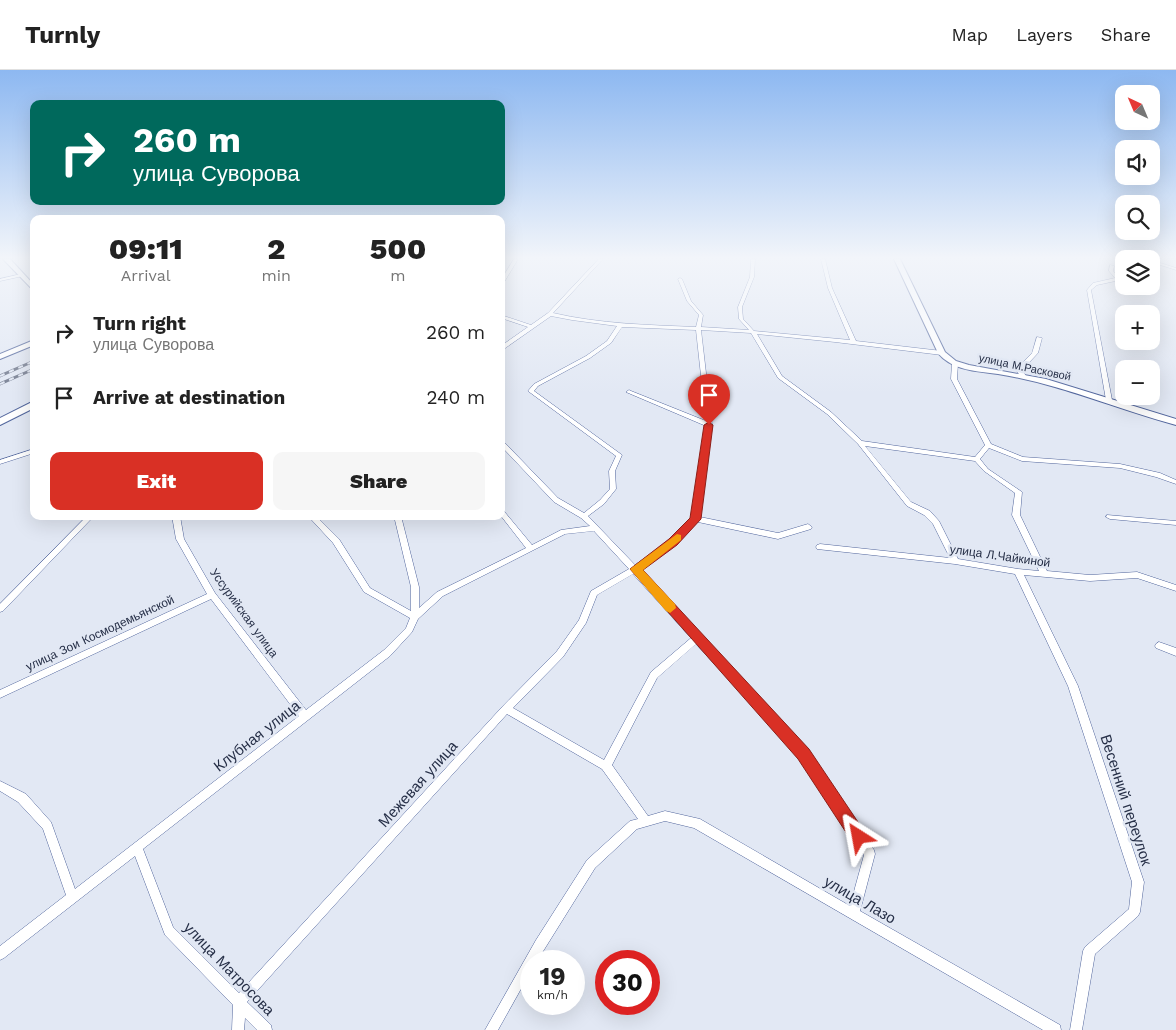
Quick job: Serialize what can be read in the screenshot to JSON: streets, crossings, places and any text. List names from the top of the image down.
{
  "streets": {
    "street": [
      "улица М.Расковой",
      "улица Л.Чайкиной",
      "Уссурийская улица",
      "улица Зои Космодемьянской",
      "Клубная улица",
      "Межевая улица",
      "Весенний переулок",
      "улица Лазо",
      "улица Матросова"
    ]
  },
  "crossings": [
    ["улица Л.Чайкиной", "Весенний переулок"],
    ["Уссурийская улица", "улица Зои Космодемьянской"],
    ["Уссурийская улица", "Клубная улица"],
    ["Клубная улица", "улица Матросова"],
    ["Межевая улица", "улица Матросова"]
  ],
  "north": "top left",
  "page": {
    "header": "Turnly",
    "nav": ["Map", "Layers", "Share"],
    "map_buttons": ["+", "−"],
    "turn": ["260 m", "улица Суворова"],
    "eta": [
      "09:11",
      "Arrival",
      "2",
      "min",
      "500",
      "m"
    ],
    "list": [
      {
        "name": "Turn right",
        "note": "улица Суворова",
        "value": "260 m"
      },
      {
        "name": "Arrive at destination",
        "value": "240 m"
      }
    ],
    "buttons": ["Exit", "Share"],
    "speed": "19 km/h",
    "limit": "30"
  }
}
